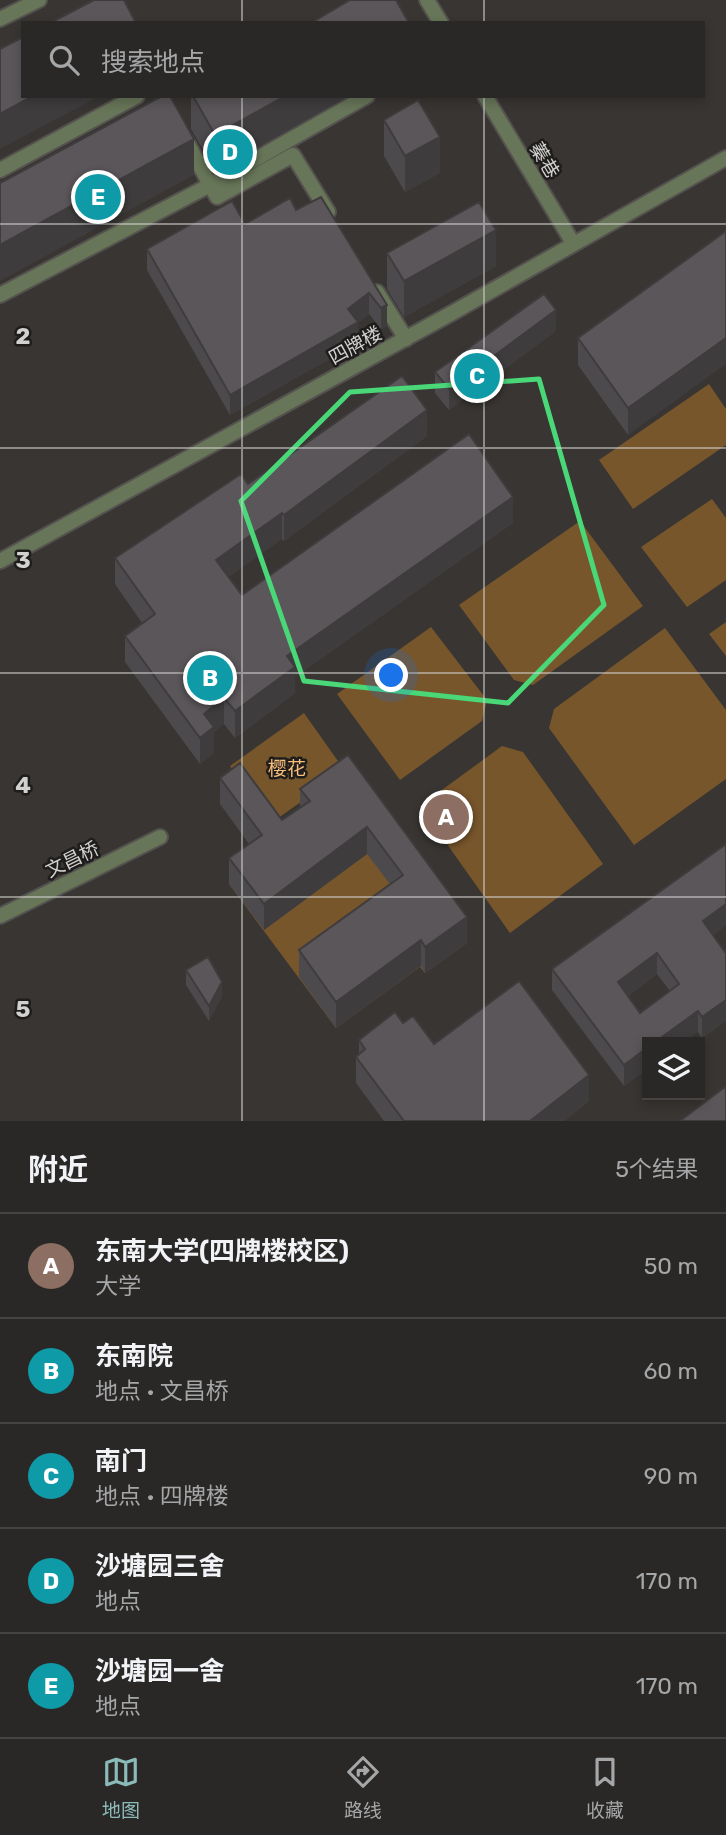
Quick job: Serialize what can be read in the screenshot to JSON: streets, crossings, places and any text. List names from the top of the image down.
{
  "streets": {
    "street": ["蓁巷", "四牌楼", "文昌桥"]
  },
  "crossings": [
    ["蓁巷", "四牌楼"]
  ],
  "parks": ["樱花"],
  "page": {
    "search": "搜索地点",
    "pins": [
      "D",
      "E",
      "C",
      "B",
      "A"
    ],
    "heading": ["附近", "5个结果"],
    "list": [
      {
        "mark": "A",
        "name": "东南大学(四牌楼校区)",
        "note": "大学",
        "value": "50 m"
      },
      {
        "mark": "B",
        "name": "东南院",
        "note": "地点 · 文昌桥",
        "value": "60 m"
      },
      {
        "mark": "C",
        "name": "南门",
        "note": "地点 · 四牌楼",
        "value": "90 m"
      },
      {
        "mark": "D",
        "name": "沙塘园三舍",
        "note": "地点",
        "value": "170 m"
      },
      {
        "mark": "E",
        "name": "沙塘园一舍",
        "note": "地点",
        "value": "170 m"
      }
    ],
    "nav": ["地图", "路线", "收藏"]
  },
  "grid": {
    "rows": [
      "2",
      "3",
      "4",
      "5"
    ]
  }
}
